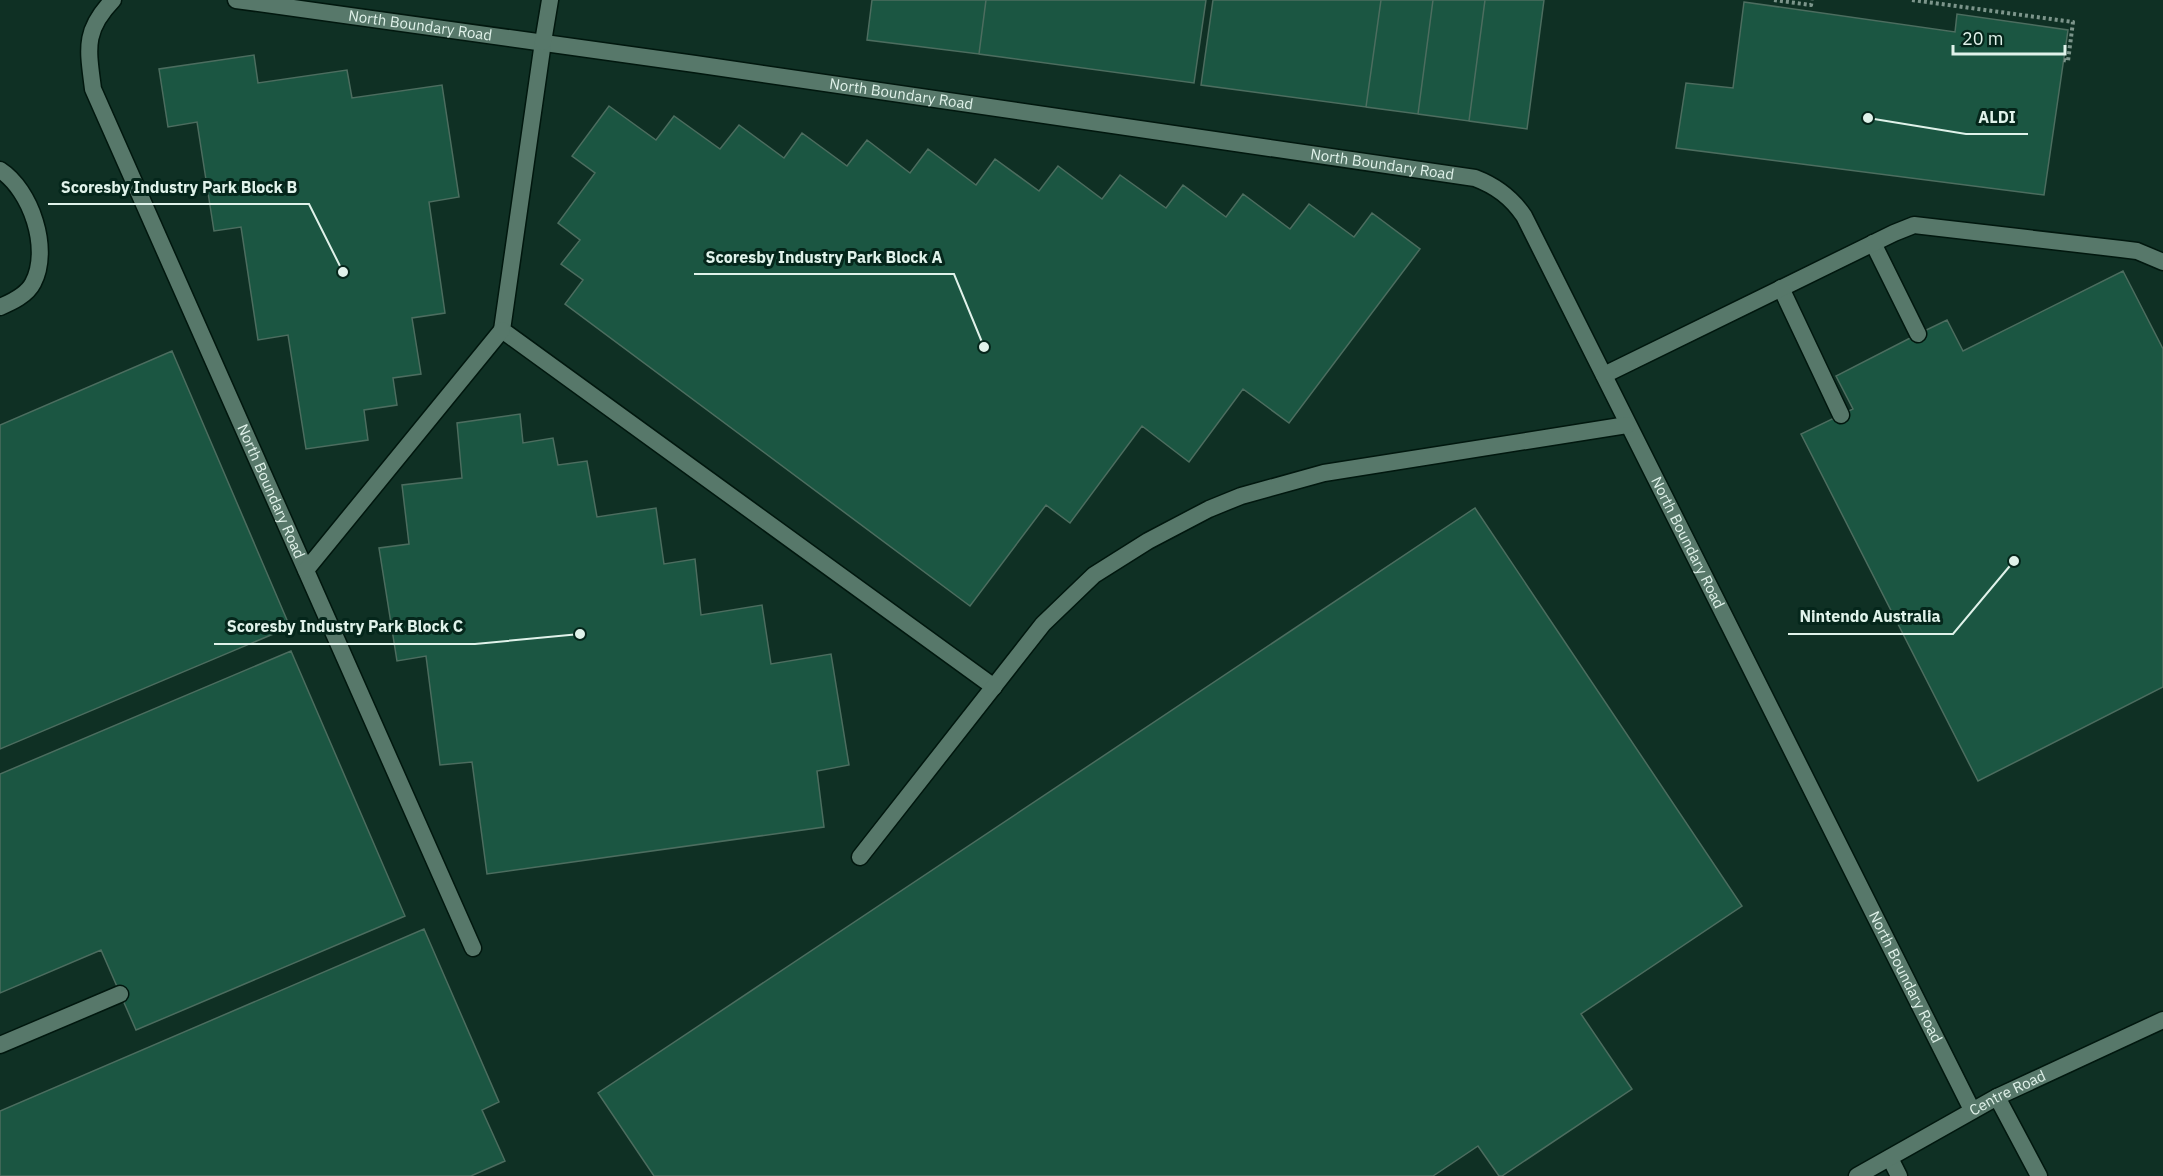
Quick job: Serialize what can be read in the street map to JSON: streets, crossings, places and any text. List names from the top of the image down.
{
  "streets": {
    "street": ["North Boundary Road", "Centre Road"]
  },
  "crossings": [
    ["North Boundary Road", "Centre Road"]
  ],
  "places": [
    "ALDI",
    "Scoresby Industry Park Block B",
    "Scoresby Industry Park Block A",
    "Nintendo Australia",
    "Scoresby Industry Park Block C"
  ],
  "scale_bar": "20 m"
}
